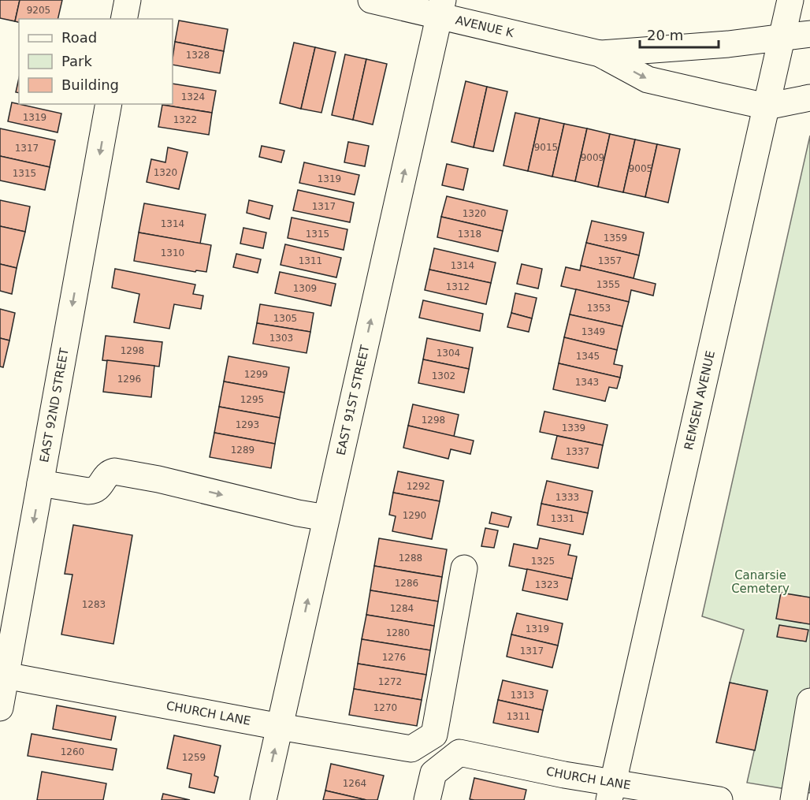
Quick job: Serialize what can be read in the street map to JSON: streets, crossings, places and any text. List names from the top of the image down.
{
  "streets": {
    "street": [
      "AVENUE K",
      "EAST 91ST STREET",
      "REMSEN AVENUE",
      "EAST 92ND STREET",
      "CHURCH LANE"
    ]
  },
  "crossings": [
    ["AVENUE K", "EAST 91ST STREET"],
    ["AVENUE K", "REMSEN AVENUE"],
    ["EAST 91ST STREET", "CHURCH LANE"],
    ["REMSEN AVENUE", "CHURCH LANE"],
    ["EAST 92ND STREET", "CHURCH LANE"]
  ],
  "one_way": ["EAST 91ST STREET", "EAST 92ND STREET"],
  "parks": ["Canarsie Cemetery"],
  "house_numbers": [
    "9205",
    "1328",
    "1324",
    "1319",
    "1322",
    "9015",
    "1317",
    "9009",
    "9005",
    "1320",
    "1315",
    "1319",
    "1317",
    "1320",
    "1314",
    "1315",
    "1318",
    "1359",
    "1310",
    "1311",
    "1357",
    "1314",
    "1355",
    "1312",
    "1309",
    "1353",
    "1305",
    "1349",
    "1303",
    "1298",
    "1304",
    "1345",
    "1299",
    "1302",
    "1296",
    "1343",
    "1295",
    "1298",
    "1293",
    "1339",
    "1289",
    "1337",
    "1292",
    "1333",
    "1290",
    "1331",
    "1288",
    "1325",
    "1286",
    "1323",
    "1283",
    "1284",
    "1319",
    "1280",
    "1317",
    "1276",
    "1272",
    "1313",
    "1270",
    "1311",
    "1260",
    "1259",
    "1264"
  ],
  "legend": ["Road", "Park", "Building"],
  "scale_bar": "20 m"
}
